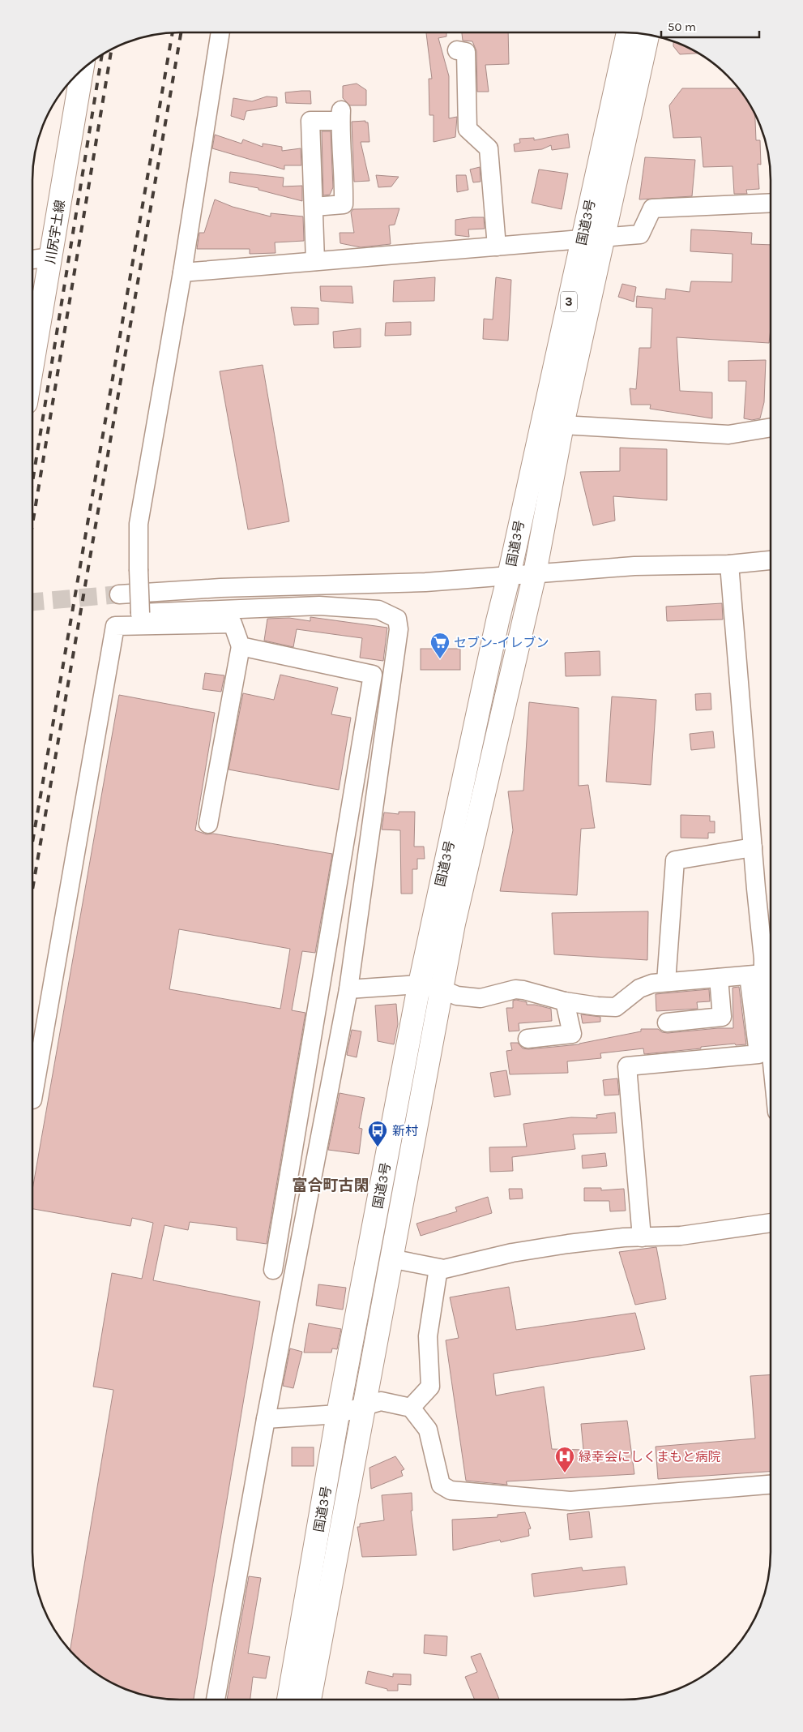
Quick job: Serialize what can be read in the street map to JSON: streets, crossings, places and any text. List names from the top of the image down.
{
  "streets": {
    "main road": ["国道3号", "川尻宇土線", "3"]
  },
  "districts": ["富合町古閑"],
  "places": {
    "supermarket": ["セブン-イレブン"],
    "bus stop": ["新村"],
    "hospital": ["緑幸会にしくまもと病院"]
  },
  "scale_bar": "50 m"
}
